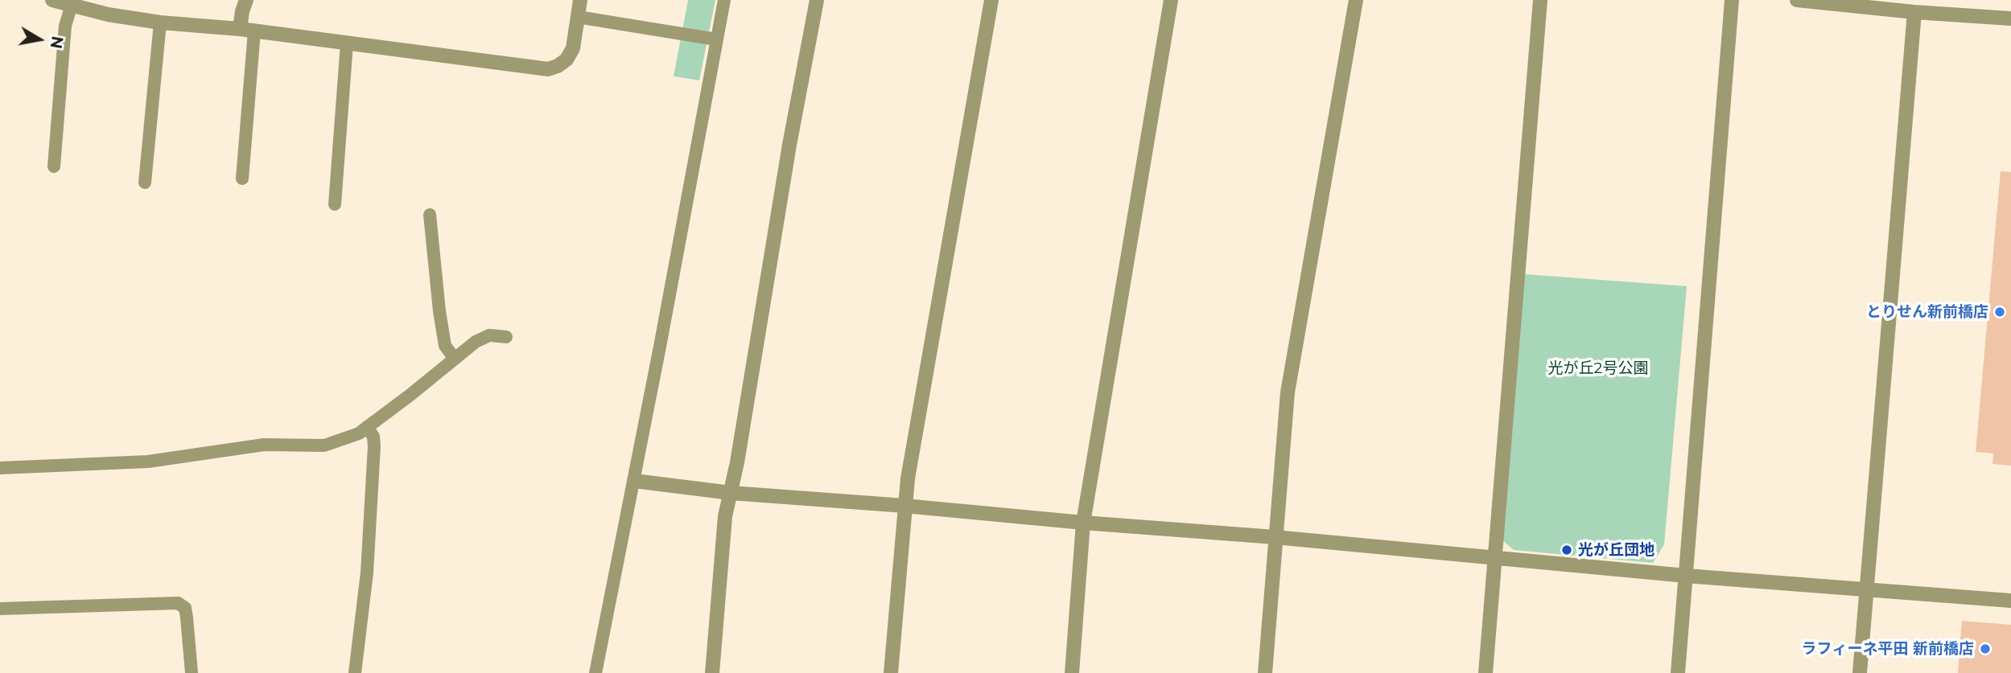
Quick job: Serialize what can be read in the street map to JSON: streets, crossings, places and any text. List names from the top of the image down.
{
  "parks": ["光が丘2号公園"],
  "places": ["とりせん新前橋店", "光が丘団地", "ラフィーネ平田 新前橋店"],
  "north": "right"
}
